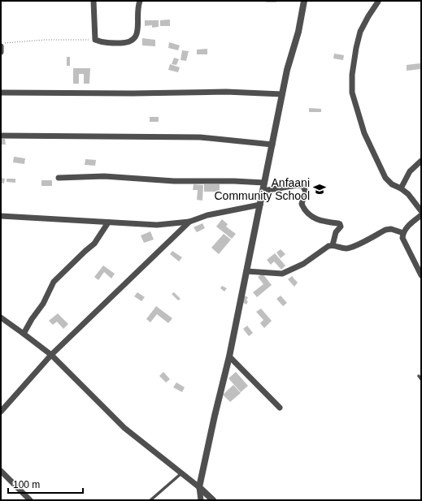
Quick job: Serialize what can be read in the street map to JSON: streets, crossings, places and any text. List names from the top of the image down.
{
  "places": {
    "school or university": ["Anfaani Community School"]
  },
  "scale_bar": "100 m"
}
